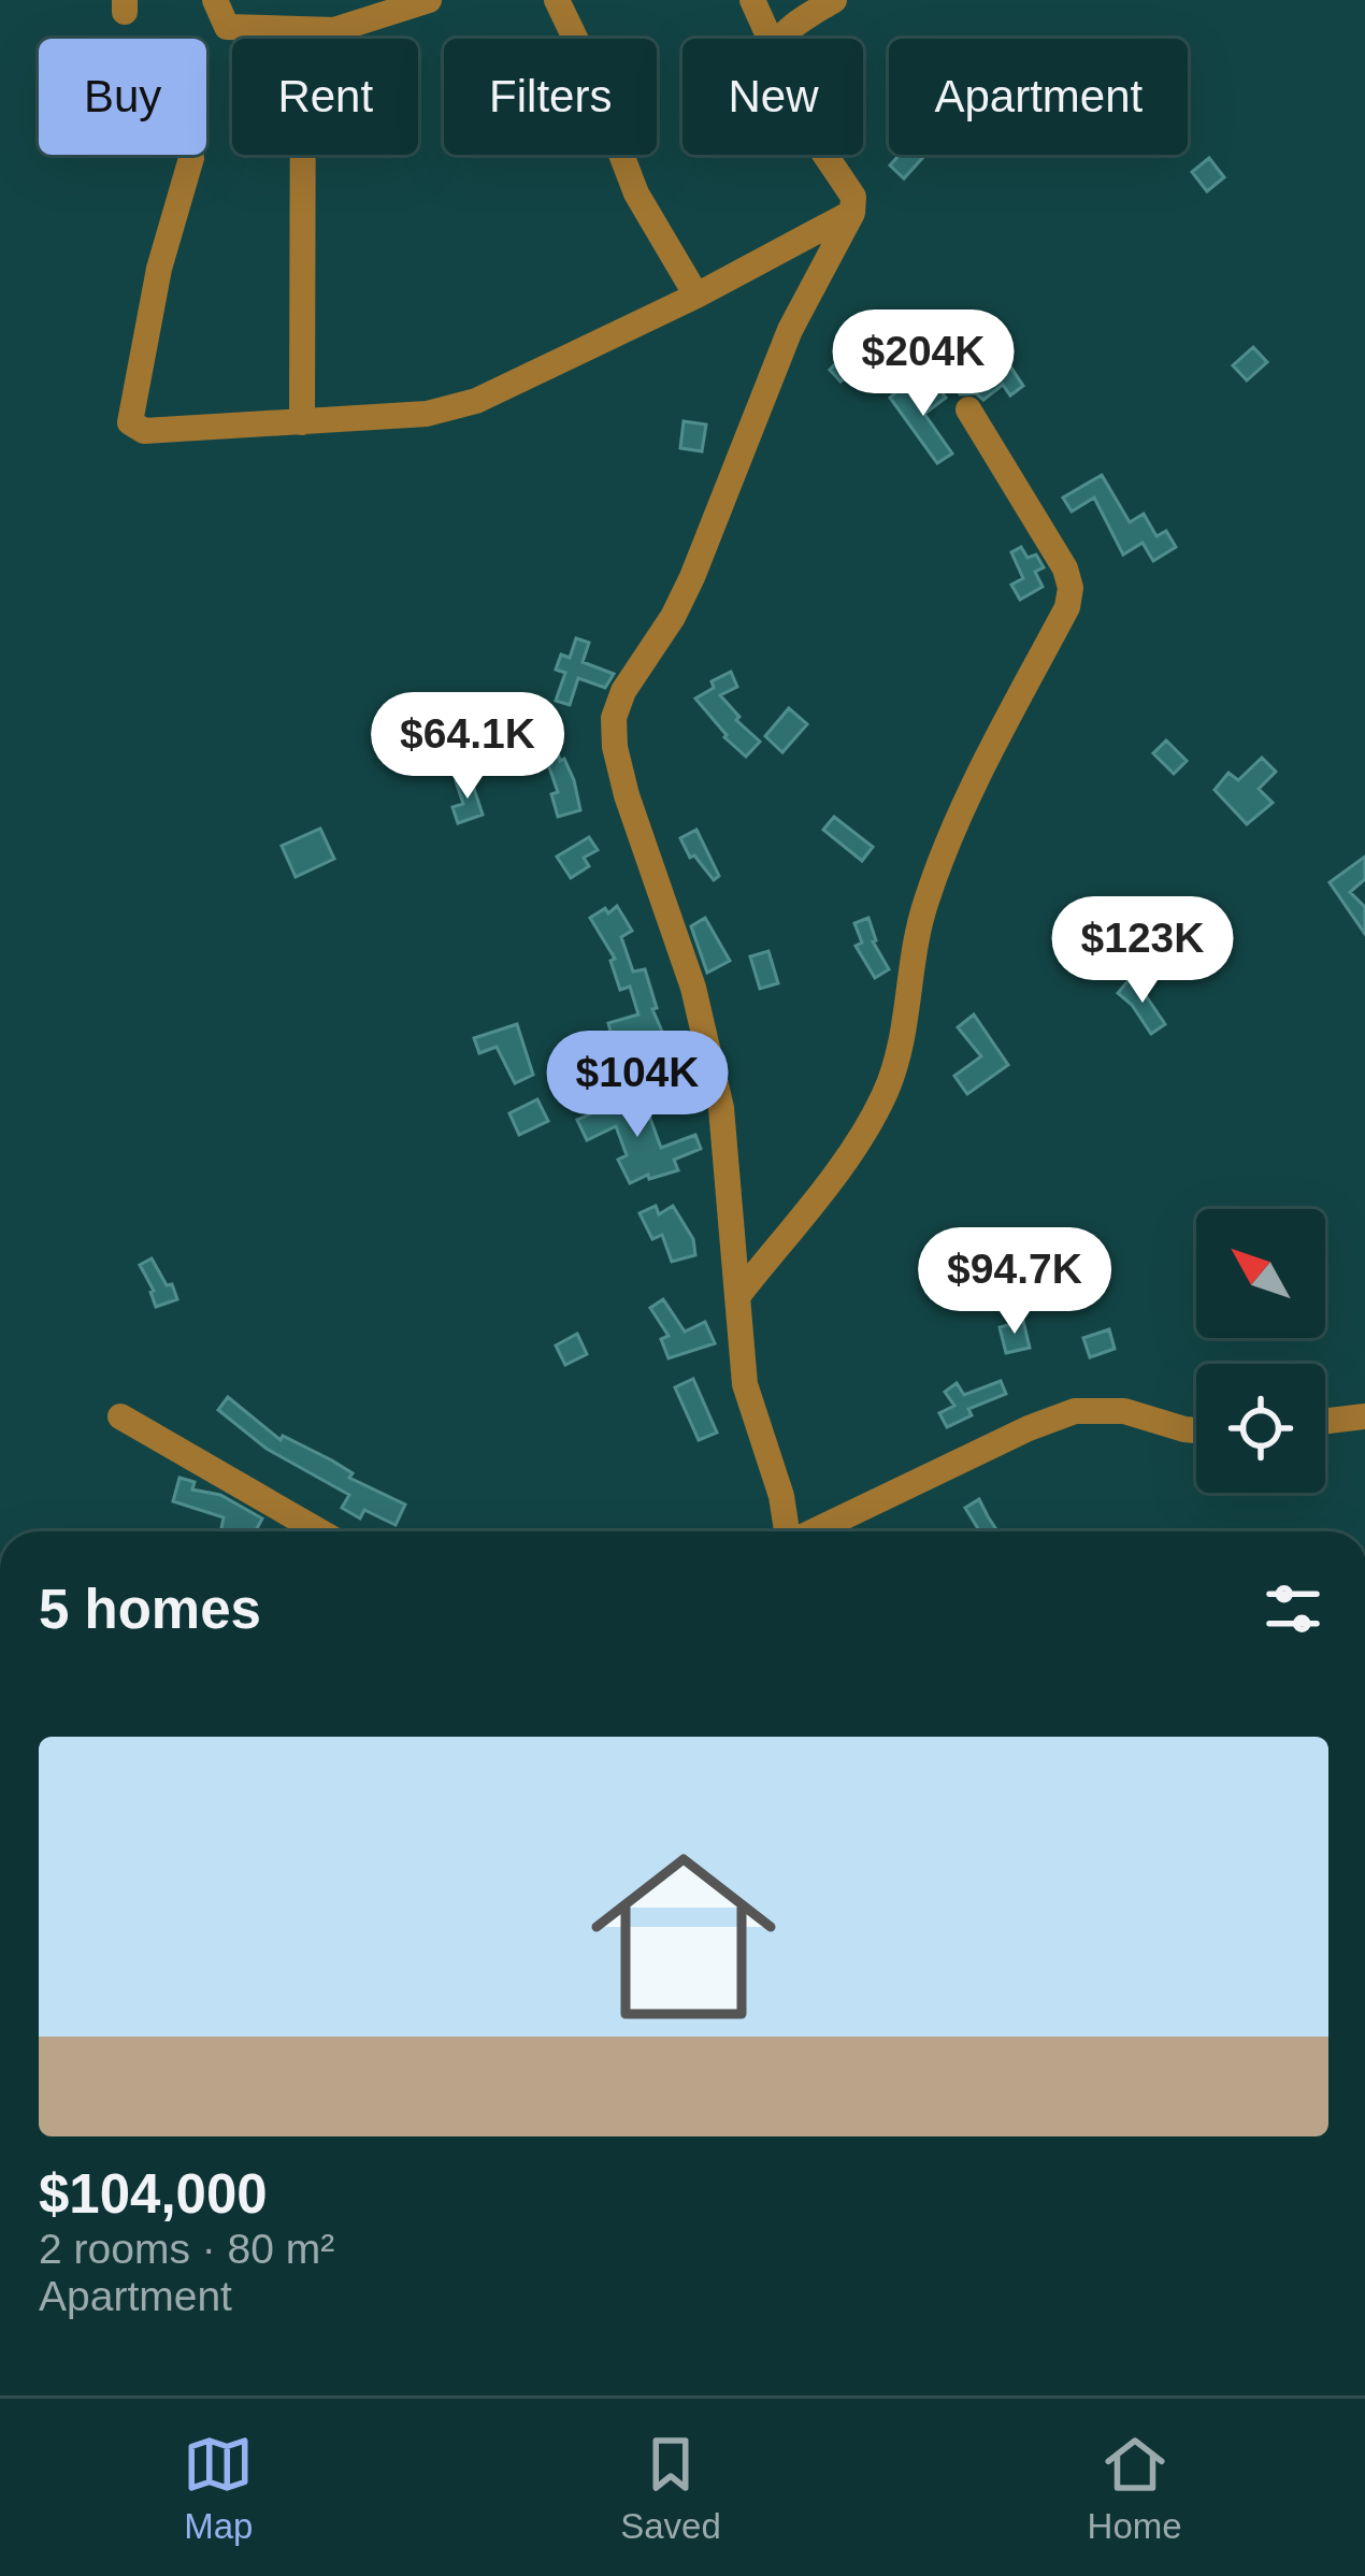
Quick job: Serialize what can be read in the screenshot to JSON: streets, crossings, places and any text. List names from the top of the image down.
{
  "north": "top left",
  "page": {
    "chip": [
      "Buy",
      "Rent",
      "Filters",
      "New",
      "Apartment"
    ],
    "price": [
      "$204K",
      "$64.1K",
      "$123K",
      "$104K",
      "$94.7K"
    ],
    "heading": "5 homes",
    "list": [
      {
        "name": "$104,000",
        "note": "2 rooms · 80 m² · Apartment"
      }
    ],
    "tabs": ["Map", "Saved", "Home"]
  }
}
